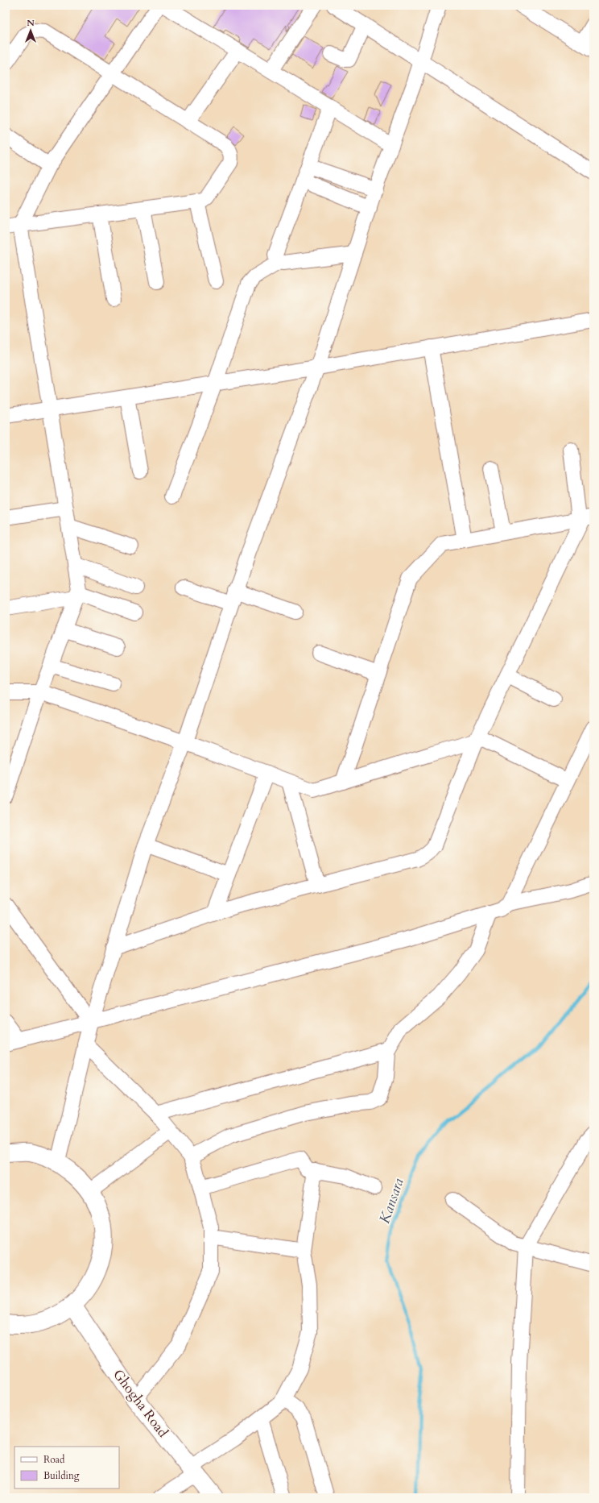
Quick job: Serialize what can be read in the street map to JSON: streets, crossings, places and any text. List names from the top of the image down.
{
  "streets": {
    "main road": ["Ghogha Road"]
  },
  "water": ["Kansara"],
  "legend": ["Road", "Building"],
  "north": "top"
}
